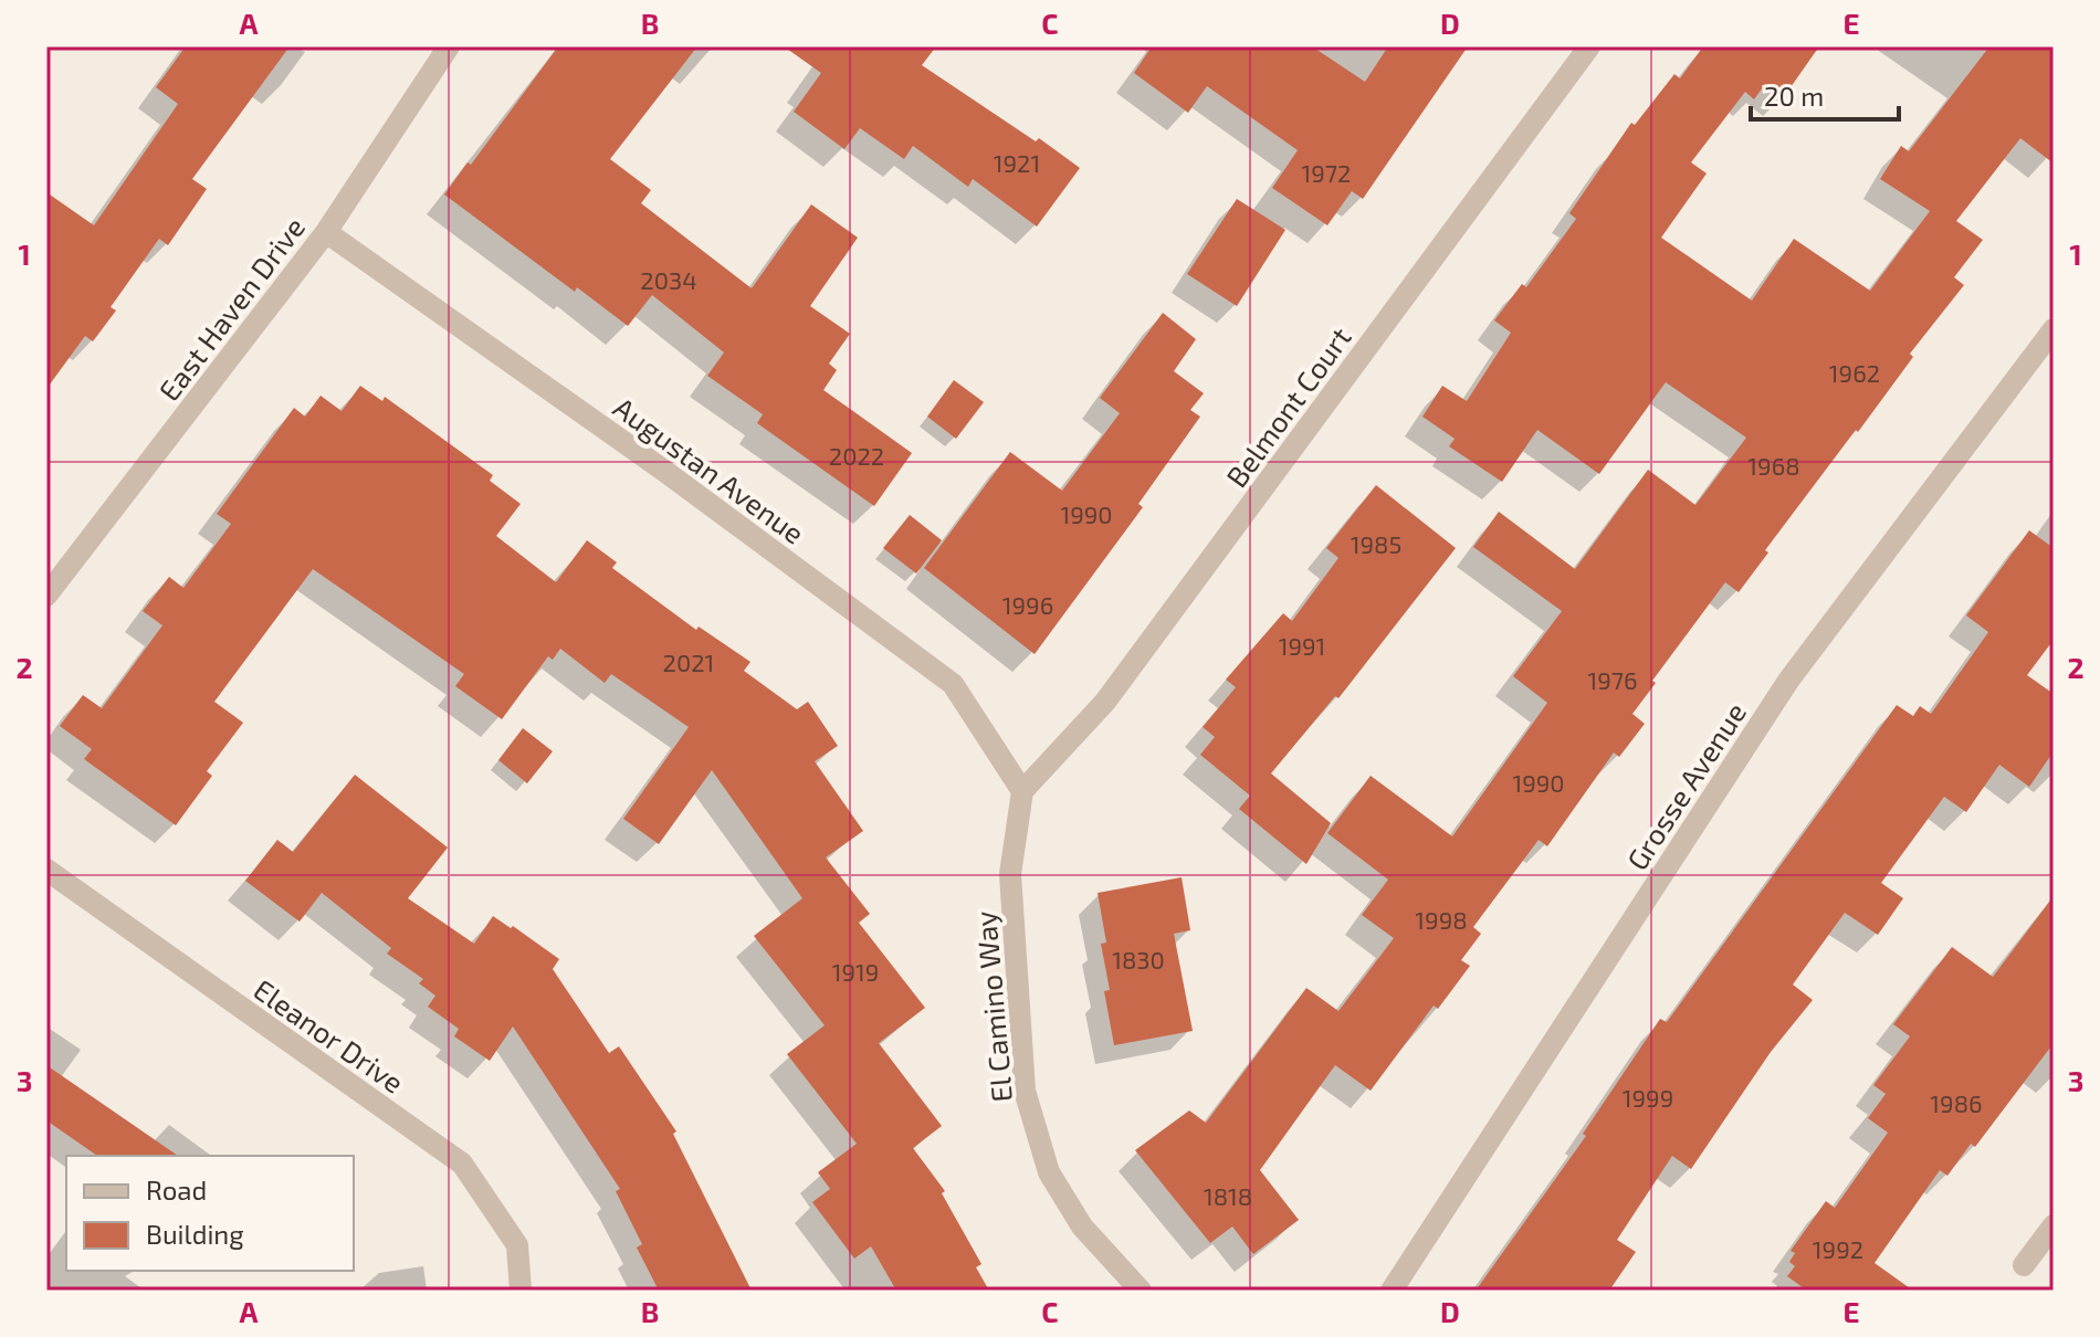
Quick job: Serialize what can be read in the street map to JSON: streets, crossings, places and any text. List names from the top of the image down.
{
  "streets": {
    "street": [
      "East Haven Drive",
      "Belmont Court",
      "Augustan Avenue",
      "Grosse Avenue",
      "El Camino Way",
      "Eleanor Drive"
    ]
  },
  "crossings": [
    ["East Haven Drive", "Augustan Avenue"],
    ["Belmont Court", "Augustan Avenue"],
    ["Belmont Court", "El Camino Way"],
    ["Augustan Avenue", "El Camino Way"]
  ],
  "house_numbers": [
    "1921",
    "1972",
    "2034",
    "1962",
    "2022",
    "1968",
    "1990",
    "1985",
    "1996",
    "1991",
    "2021",
    "1976",
    "1990",
    "1998",
    "1830",
    "1919",
    "1999",
    "1986",
    "1818",
    "1992"
  ],
  "legend": ["Road", "Building"],
  "scale_bar": "20 m",
  "grid": {
    "columns": [
      "A",
      "B",
      "C",
      "D",
      "E"
    ],
    "rows": ["1", "2", "3"]
  }
}
